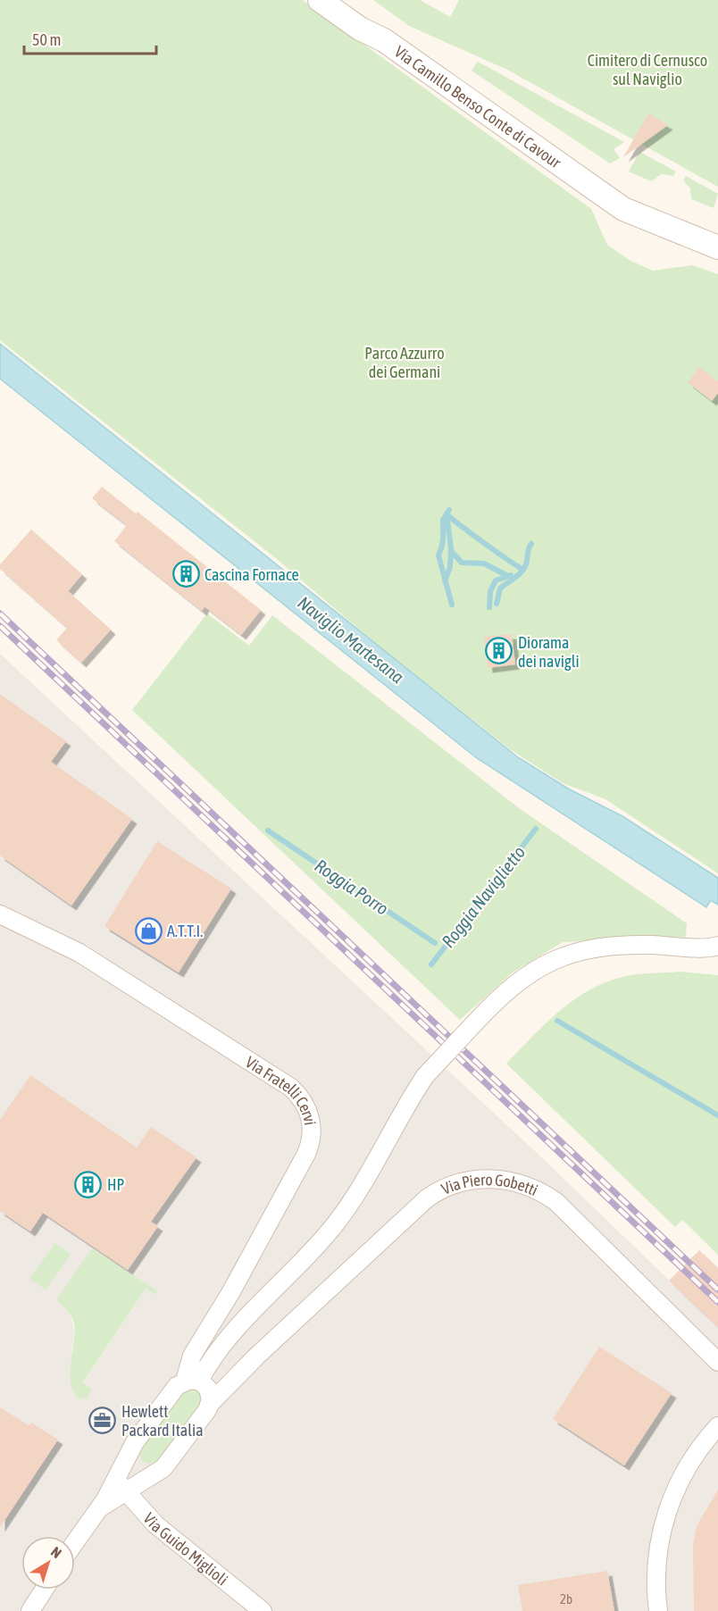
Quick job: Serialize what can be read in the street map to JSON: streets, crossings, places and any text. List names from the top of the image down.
{
  "streets": {
    "street": [
      "Via Camillo Benso Conte di Cavour",
      "Via Fratelli Cervi",
      "Via Piero Gobetti",
      "Via Guido Miglioli"
    ]
  },
  "crossings": [
    ["Via Fratelli Cervi", "Via Piero Gobetti"],
    ["Via Piero Gobetti", "Via Guido Miglioli"]
  ],
  "water": ["Naviglio Martesana", "Roggia Porro", "Roggia Naviglietto"],
  "parks": ["Cimitero di Cernusco sul Naviglio", "Parco Azzurro dei Germani"],
  "places": {
    "building": ["Cascina Fornace", "Diorama dei navigli", "HP"],
    "shop": ["A.T.T.I."],
    "office": ["Hewlett Packard Italia"]
  },
  "house_numbers": ["2b"],
  "scale_bar": "50 m",
  "north": "top right"
}
